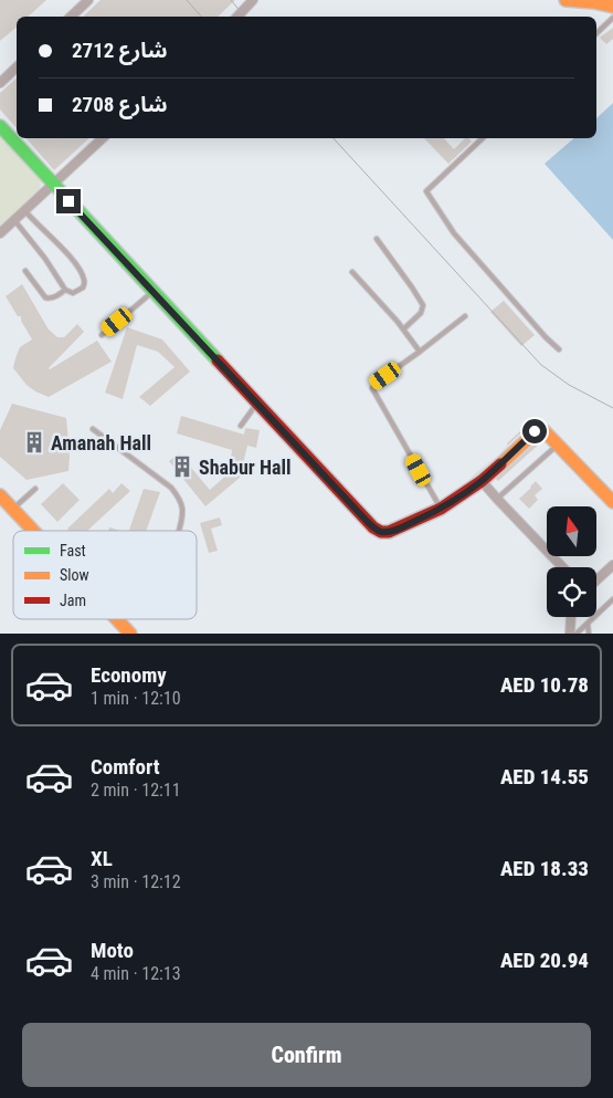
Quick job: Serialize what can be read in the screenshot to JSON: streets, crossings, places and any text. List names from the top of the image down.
{
  "places": {
    "building": ["Amanah Hall", "Shabur Hall"]
  },
  "legend": ["Fast", "Slow", "Jam"],
  "north": "top",
  "page": {
    "banner": ["شارع 2712", "شارع 2708"],
    "list": [
      {
        "name": "Economy",
        "note": "1 min · 12:10",
        "value": "AED 10.78"
      },
      {
        "name": "Comfort",
        "note": "2 min · 12:11",
        "value": "AED 14.55"
      },
      {
        "name": "XL",
        "note": "3 min · 12:12",
        "value": "AED 18.33"
      },
      {
        "name": "Moto",
        "note": "4 min · 12:13",
        "value": "AED 20.94"
      }
    ],
    "buttons": "Confirm"
  }
}
